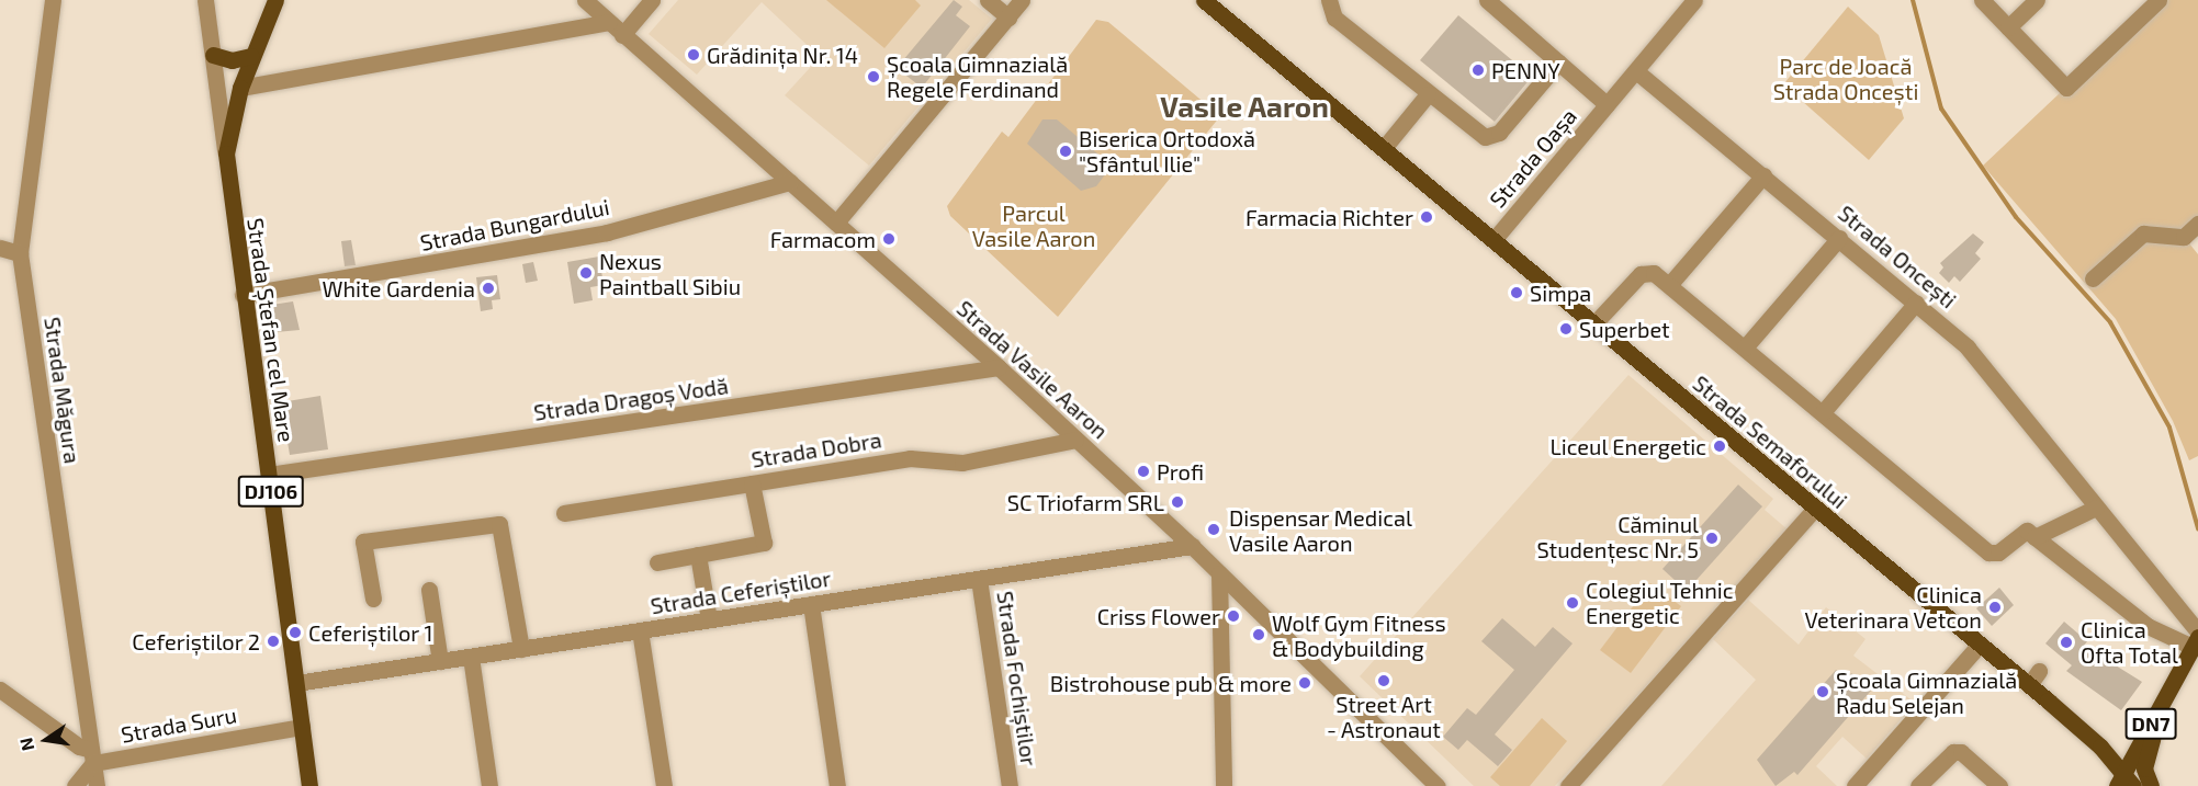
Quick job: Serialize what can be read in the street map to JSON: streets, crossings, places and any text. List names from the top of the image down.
{
  "streets": {
    "main road": [
      "Strada Ștefan cel Mare",
      "Strada Semaforului",
      "DJ106",
      "DN7"
    ],
    "street": [
      "Strada Oașa",
      "Strada Bungardului",
      "Strada Oncești",
      "Strada Vasile Aaron",
      "Strada Măgura",
      "Strada Dragoș Vodă",
      "Strada Dobra",
      "Strada Ceferiștilor",
      "Strada Fochiștilor",
      "Strada Suru"
    ]
  },
  "crossings": [
    ["Strada Oașa", "Strada Oncești"],
    ["Strada Oașa", "Strada Semaforului"],
    ["Strada Bungardului", "Strada Ștefan cel Mare"],
    ["Strada Bungardului", "Strada Vasile Aaron"],
    ["Strada Oncești", "DN7"],
    ["Strada Ștefan cel Mare", "Strada Dragoș Vodă"],
    ["Strada Ștefan cel Mare", "Strada Ceferiștilor"],
    ["Strada Ștefan cel Mare", "Strada Suru"],
    ["Strada Vasile Aaron", "Strada Dragoș Vodă"],
    ["Strada Vasile Aaron", "Strada Dobra"],
    ["Strada Vasile Aaron", "Strada Ceferiștilor"],
    ["Strada Măgura", "Strada Suru"],
    ["Strada Semaforului", "DN7"],
    ["Strada Ceferiștilor", "Strada Fochiștilor"]
  ],
  "districts": ["Vasile Aaron"],
  "parks": ["Parc de Joacă Strada Oncești", "Parcul Vasile Aaron"],
  "places": [
    "Grădinița Nr. 14",
    "PENNY",
    "Școala Gimnazială Regele Ferdinand",
    "Biserica Ortodoxă \"Sfântul Ilie\"",
    "Farmacia Richter",
    "Farmacom",
    "Nexus Paintball Sibiu",
    "White Gardenia",
    "Simpa",
    "Superbet",
    "Liceul Energetic",
    "Profi",
    "SC Triofarm SRL",
    "Dispensar Medical Vasile Aaron",
    "Căminul Studențesc Nr. 5",
    "Colegiul Tehnic Energetic",
    "Clinica Veterinara Vetcon",
    "Criss Flower",
    "Ceferiștilor 1",
    "Wolf Gym Fitness & Bodybuilding",
    "Ceferiștilor 2",
    "Clinica Ofta Total",
    "Street Art - Astronaut",
    "Bistrohouse pub & more",
    "Școala Gimnazială Radu Selejan"
  ],
  "north": "left"
}
